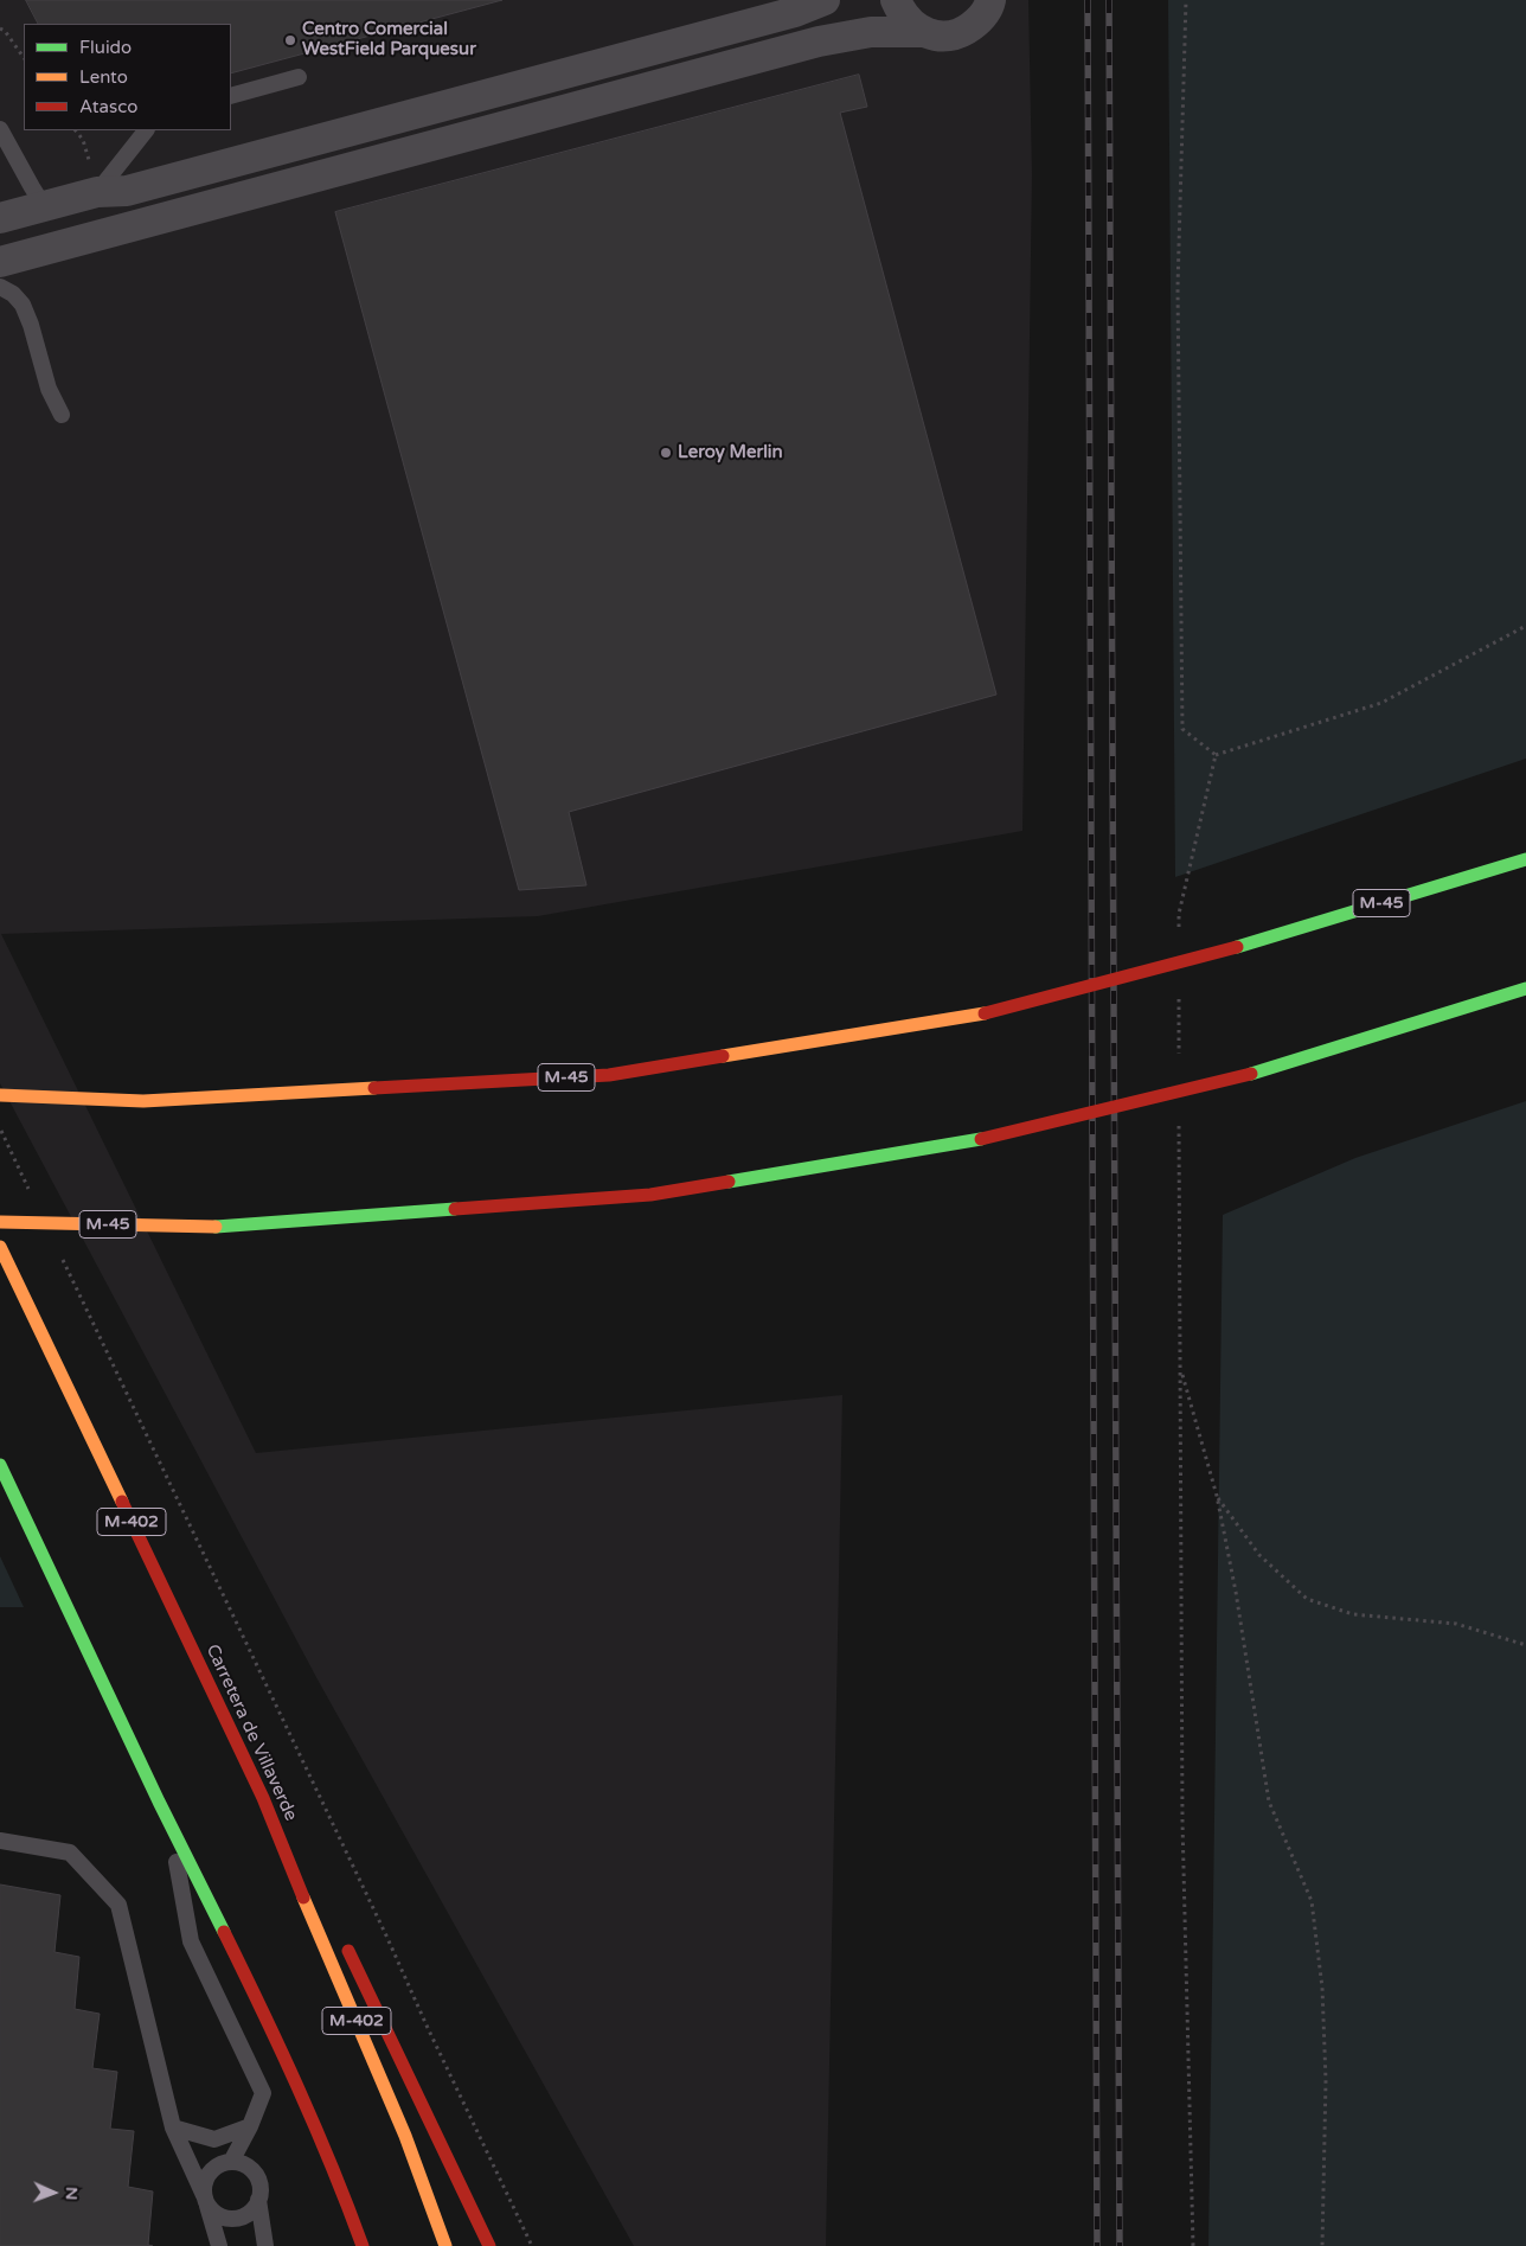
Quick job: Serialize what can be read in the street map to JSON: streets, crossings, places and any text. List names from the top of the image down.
{
  "streets": {
    "highway": ["M-45", "M-402", "Carretera de Villaverde"]
  },
  "places": ["Centro Comercial WestField Parquesur", "Leroy Merlin"],
  "legend": ["Fluido", "Lento", "Atasco"],
  "north": "right"
}
